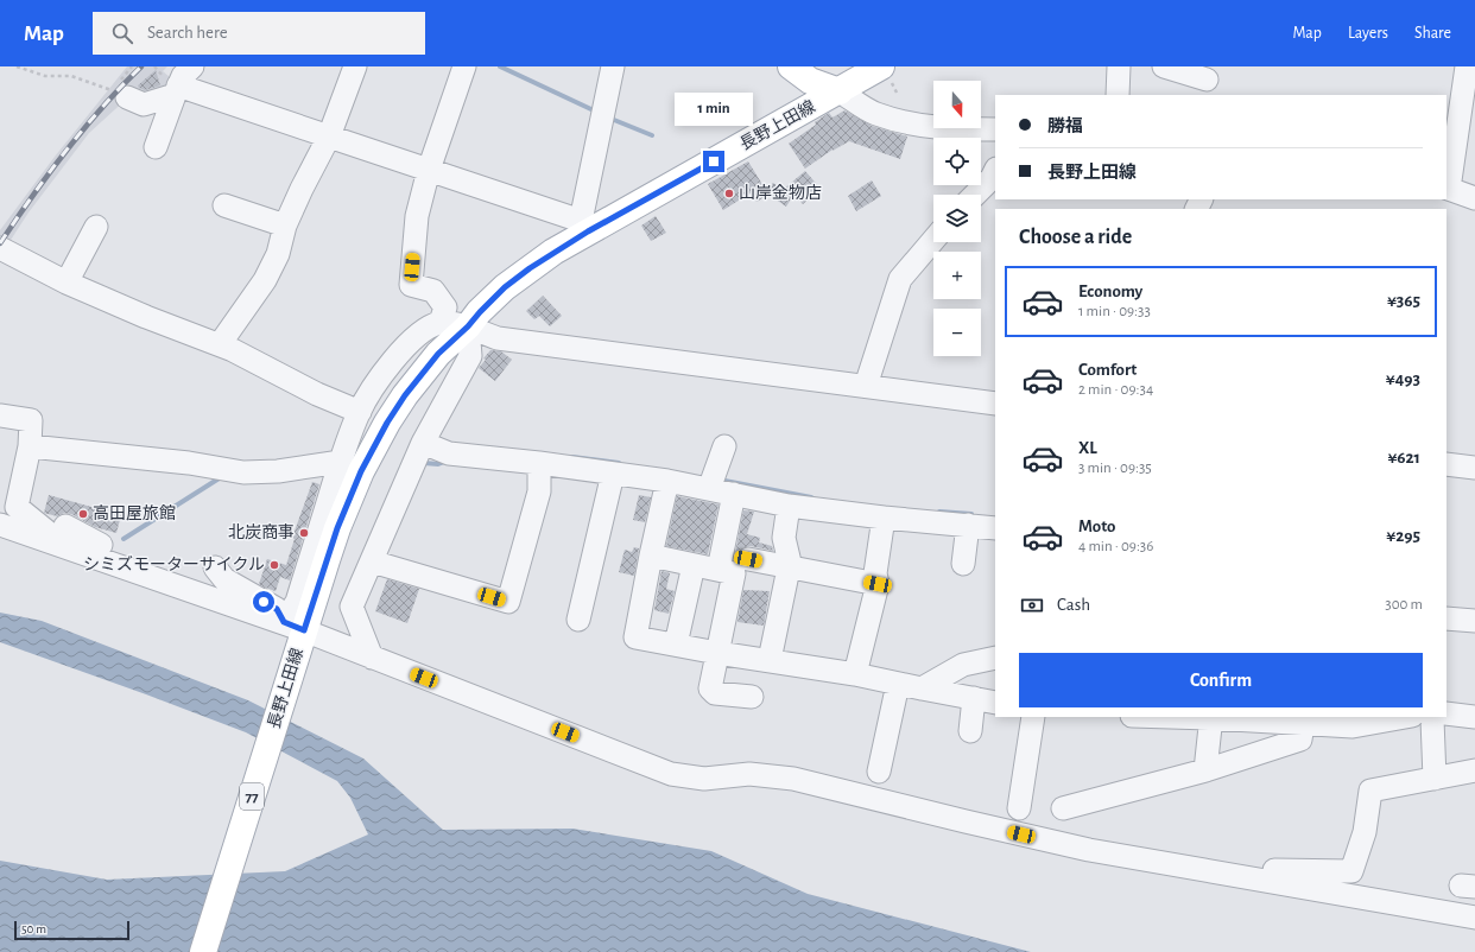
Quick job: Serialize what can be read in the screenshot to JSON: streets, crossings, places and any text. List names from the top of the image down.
{
  "streets": {
    "main road": ["長野上田線", "77"]
  },
  "places": [
    "山岸金物店",
    "高田屋旅館",
    "北炭商事",
    "シミズモーターサイクル"
  ],
  "scale_bar": "50 m",
  "north": "bottom",
  "page": {
    "header": "Map",
    "search": "Search here",
    "nav": ["Map", "Layers", "Share"],
    "map_buttons": ["+", "−"],
    "bubble": "1 min",
    "banner": ["勝福", "長野上田線"],
    "heading": "Choose a ride",
    "list": [
      {
        "name": "Economy",
        "note": "1 min · 09:33",
        "value": "¥365"
      },
      {
        "name": "Comfort",
        "note": "2 min · 09:34",
        "value": "¥493"
      },
      {
        "name": "XL",
        "note": "3 min · 09:35",
        "value": "¥621"
      },
      {
        "name": "Moto",
        "note": "4 min · 09:36",
        "value": "¥295"
      }
    ],
    "pay": ["Cash", "300 m"],
    "buttons": "Confirm",
    "scale": "50 m"
  }
}
